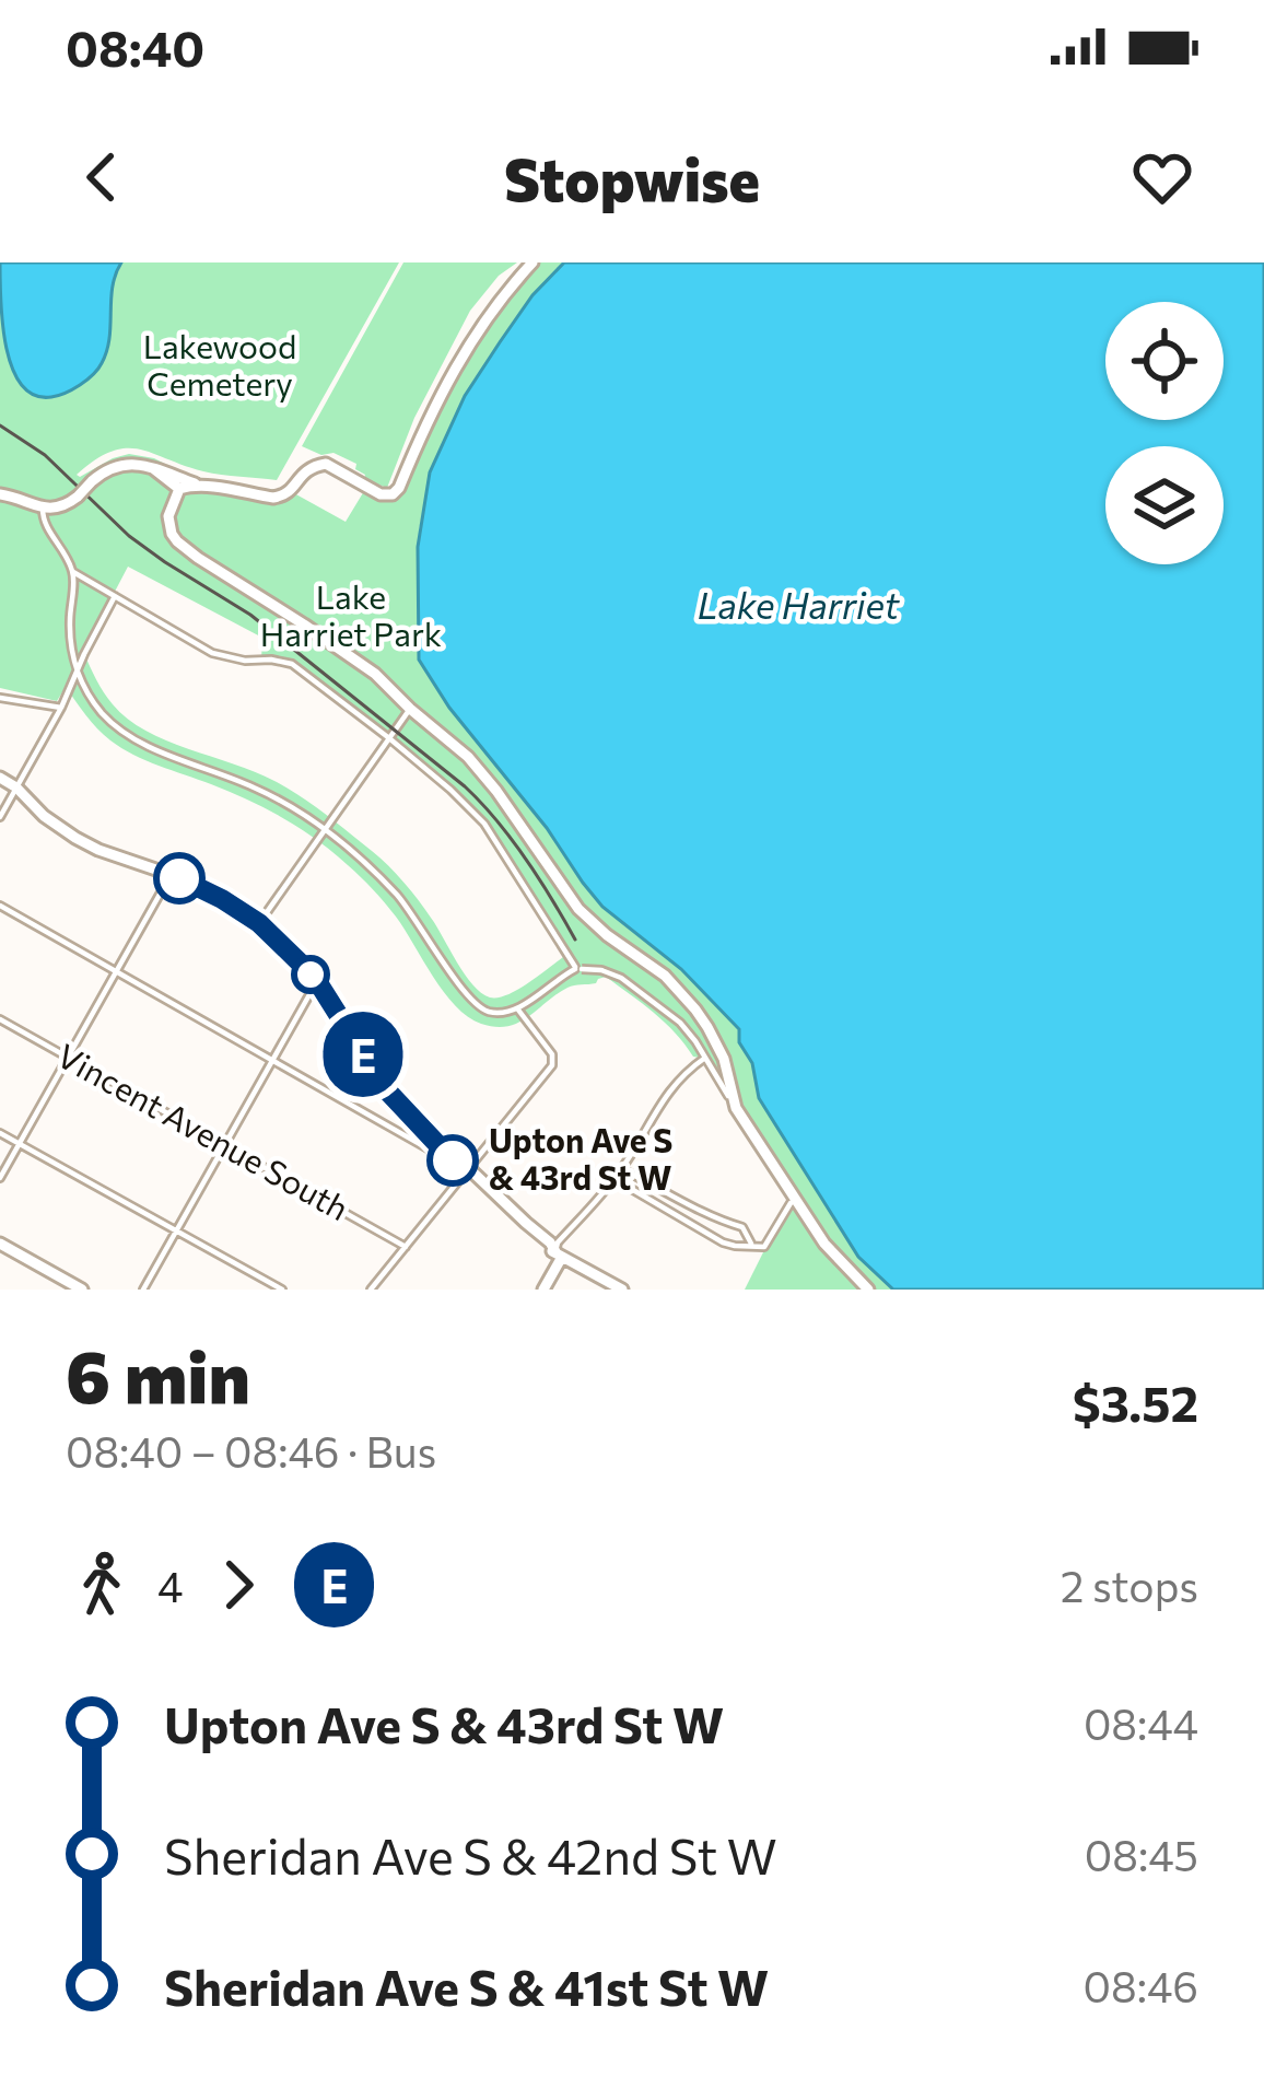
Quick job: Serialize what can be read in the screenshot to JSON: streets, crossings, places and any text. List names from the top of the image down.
{
  "streets": {
    "street": ["Vincent Avenue South"]
  },
  "water": ["Lake Harriet"],
  "parks": ["Lakewood Cemetery", "Lake Harriet Park"],
  "places": ["Upton Ave S & 43rd St W"],
  "lines": ["bus line E"],
  "page": {
    "status": "08:40",
    "header": "Stopwise",
    "on_map": "E",
    "heading": ["6 min", "08:40 – 08:46 · Bus", "$3.52"],
    "legs": ["4", "E", "2 stops"],
    "list": [
      {
        "name": "Upton Ave S & 43rd St W",
        "value": "08:44"
      },
      {
        "name": "Sheridan Ave S & 42nd St W",
        "value": "08:45"
      },
      {
        "name": "Sheridan Ave S & 41st St W",
        "value": "08:46"
      }
    ]
  }
}
